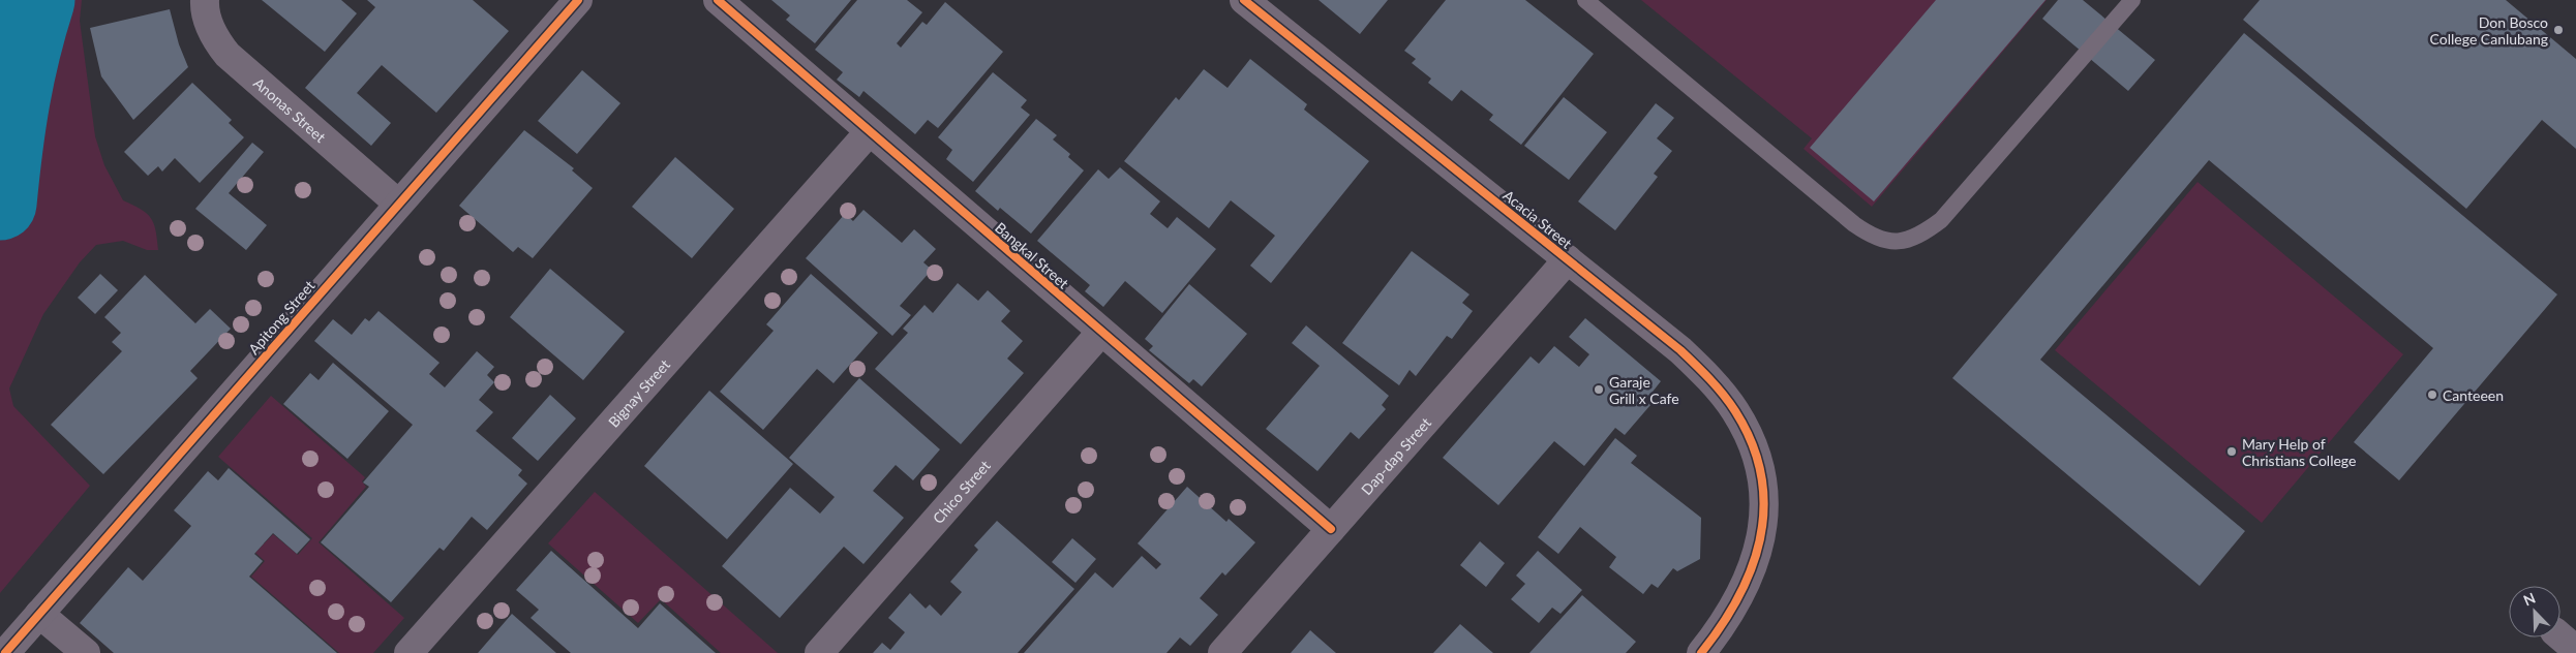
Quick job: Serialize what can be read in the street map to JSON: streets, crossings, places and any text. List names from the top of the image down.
{
  "streets": {
    "street": [
      "Anonas Street",
      "Acacia Street",
      "Bangkal Street",
      "Apitong Street",
      "Bignay Street",
      "Dap-dap Street",
      "Chico Street"
    ]
  },
  "crossings": [
    ["Anonas Street", "Apitong Street"],
    ["Acacia Street", "Dap-dap Street"],
    ["Bangkal Street", "Bignay Street"],
    ["Bangkal Street", "Dap-dap Street"],
    ["Bangkal Street", "Chico Street"]
  ],
  "places": [
    "Don Bosco College Canlubang",
    "Garaje Grill x Cafe",
    "Canteeen",
    "Mary Help of Christians College"
  ],
  "north": "top left"
}
